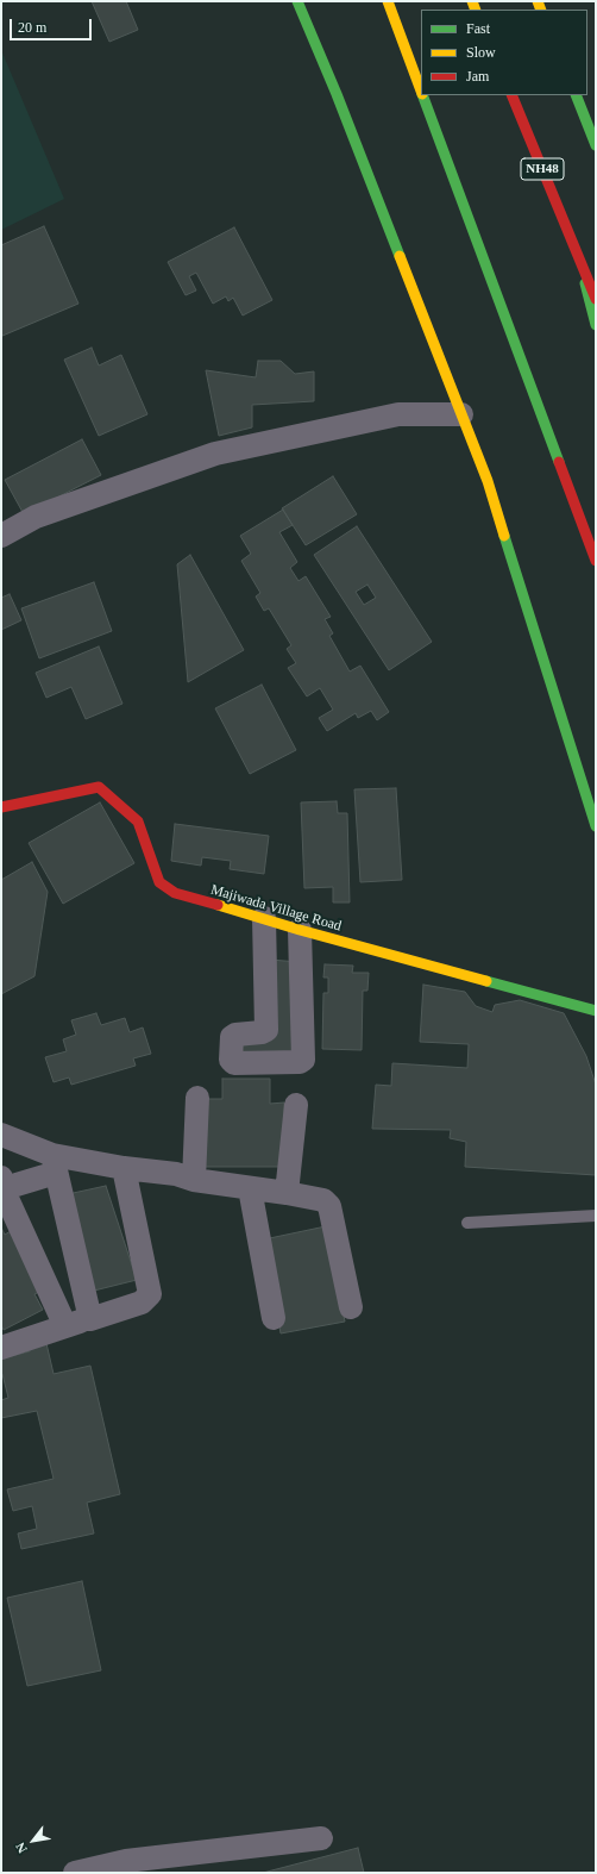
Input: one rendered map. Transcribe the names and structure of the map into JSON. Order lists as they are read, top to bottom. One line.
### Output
{"streets":{"main road":["NH48","Majiwada Village Road"]},"legend":["Fast","Slow","Jam"],"scale_bar":"20 m","north":"bottom left"}
